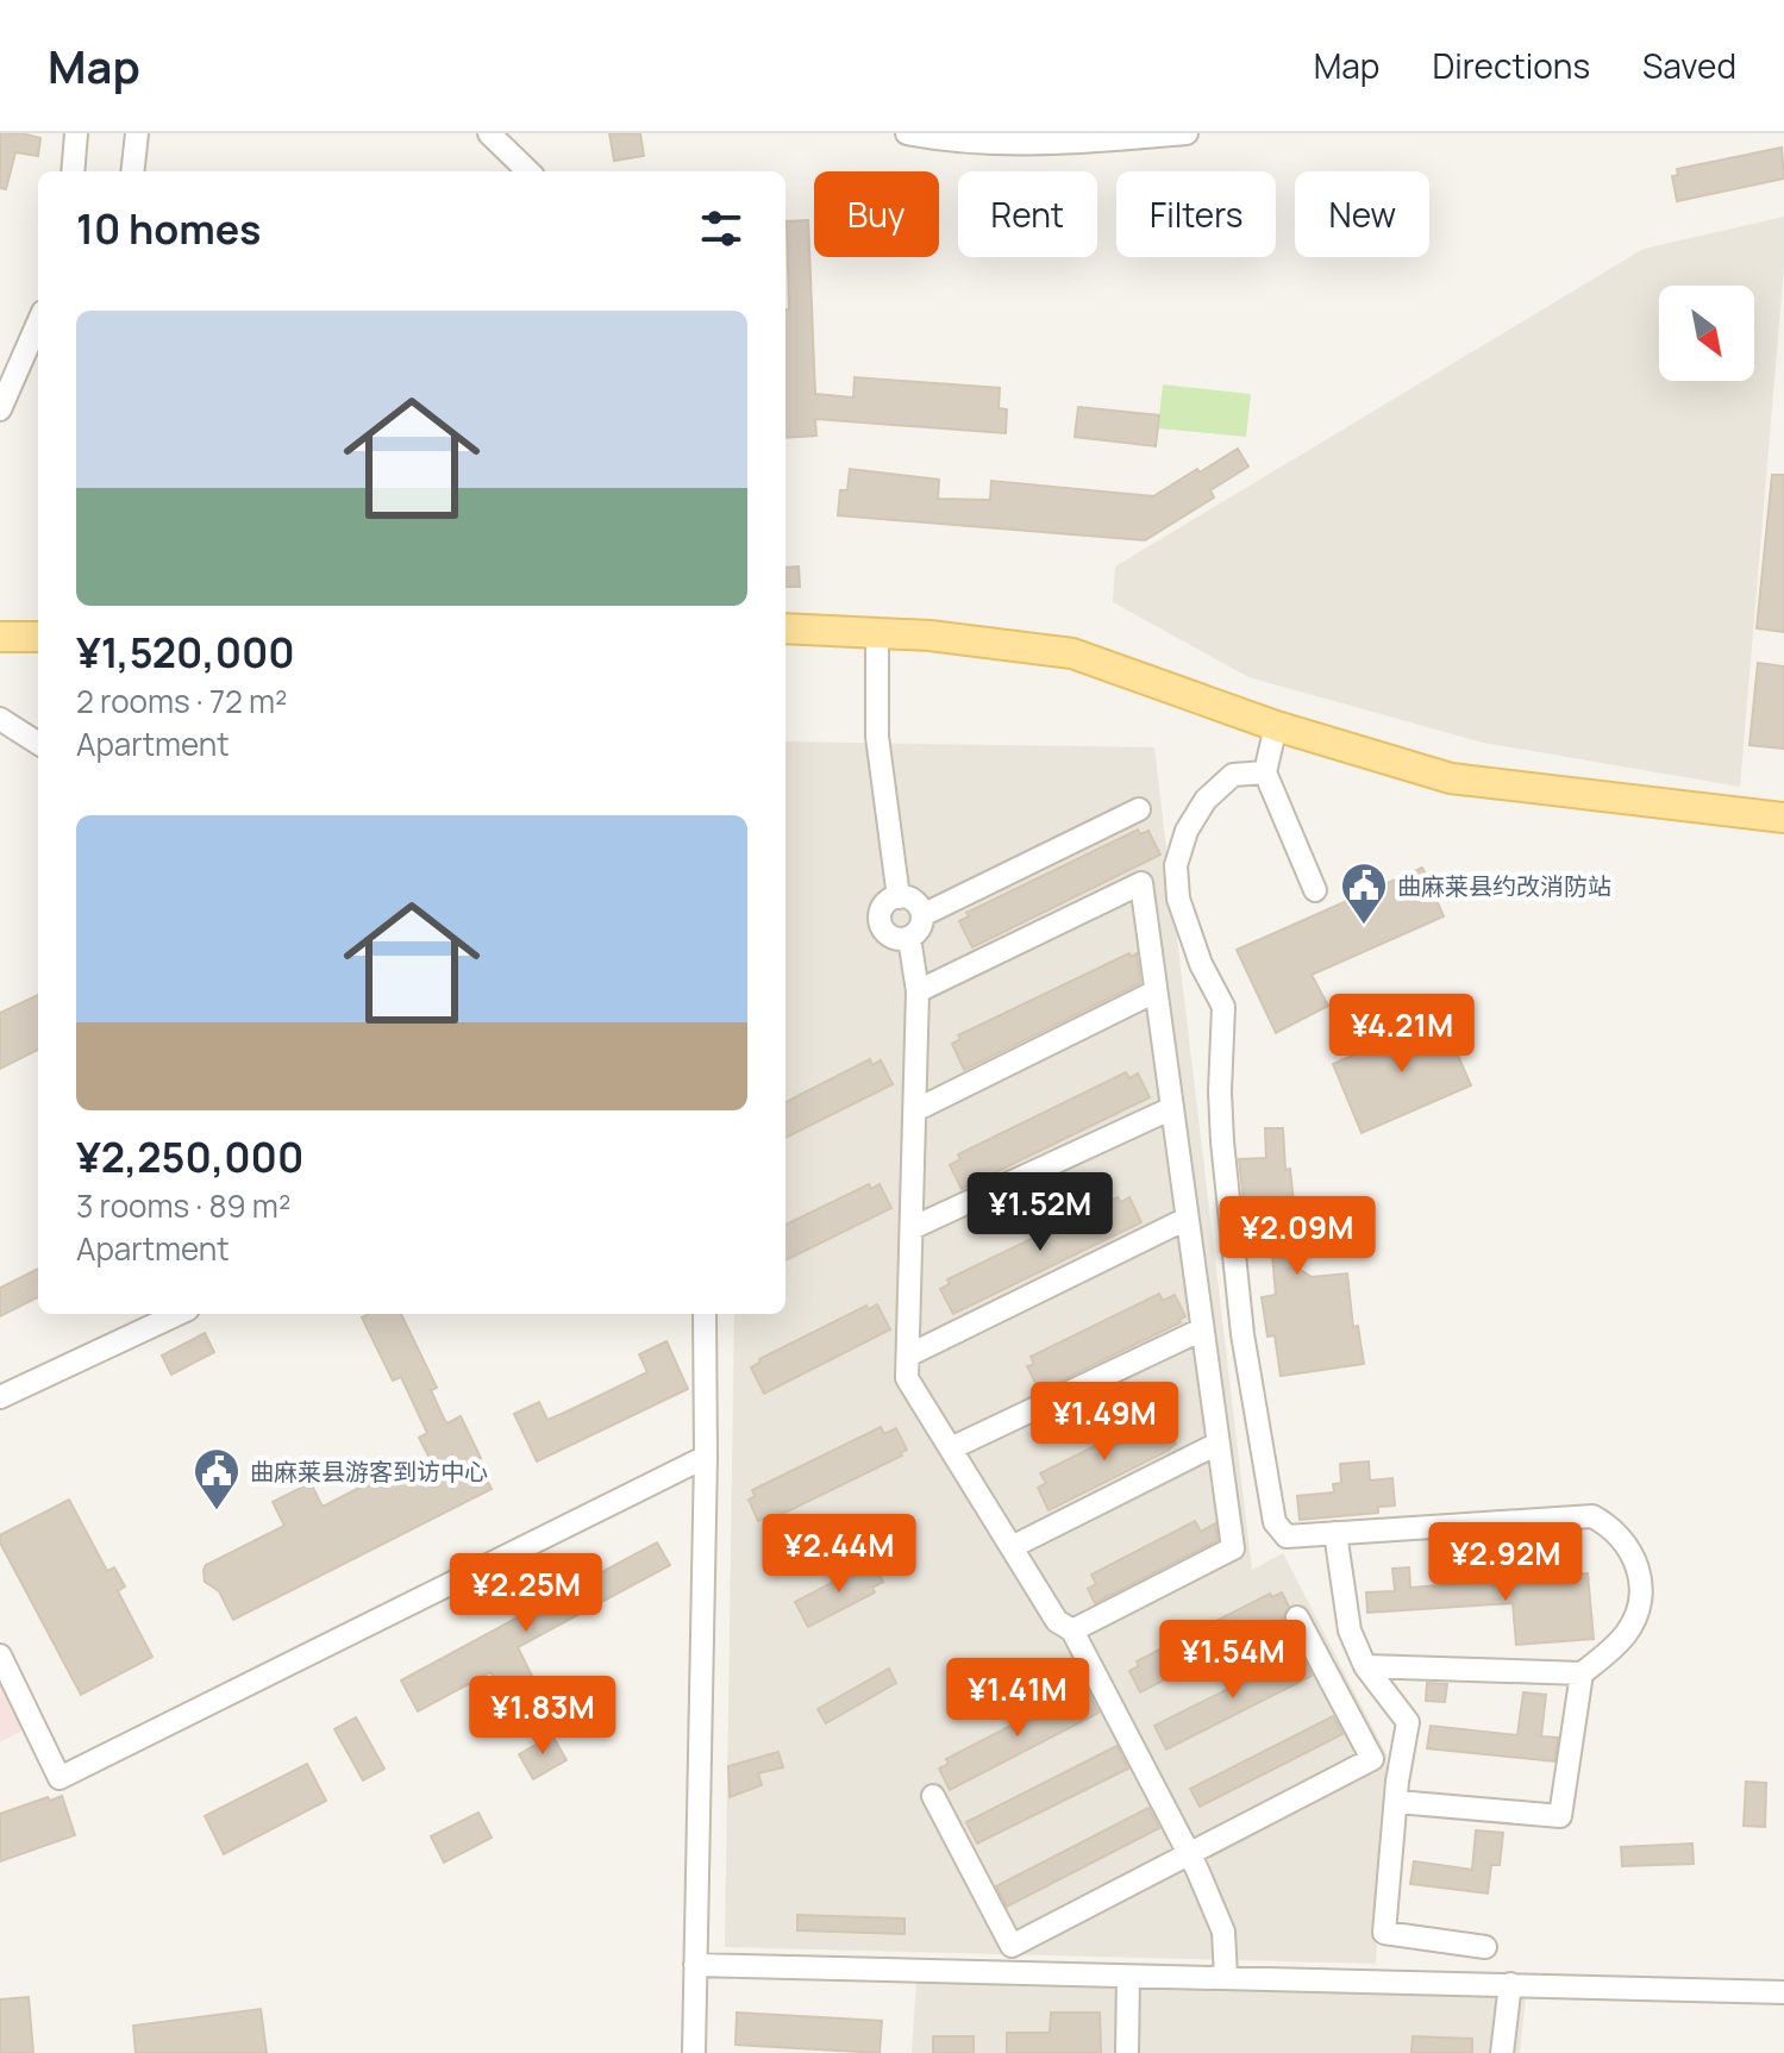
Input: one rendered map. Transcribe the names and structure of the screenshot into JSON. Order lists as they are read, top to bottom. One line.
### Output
{"places":{"public building":["曲麻莱县约改消防站","曲麻莱县游客到访中心"]},"north":"bottom right","page":{"header":"Map","nav":["Map","Directions","Saved"],"chip":["Buy","Rent","Filters","New"],"heading":"10 homes","list":[{"name":"¥1,520,000","note":"2 rooms · 72 m² · Apartment"},{"name":"¥2,250,000","note":"3 rooms · 89 m² · Apartment"}],"price":["¥4.21M","¥1.52M","¥2.09M","¥1.49M","¥2.44M","¥2.92M","¥2.25M","¥1.54M","¥1.41M","¥1.83M"]}}
